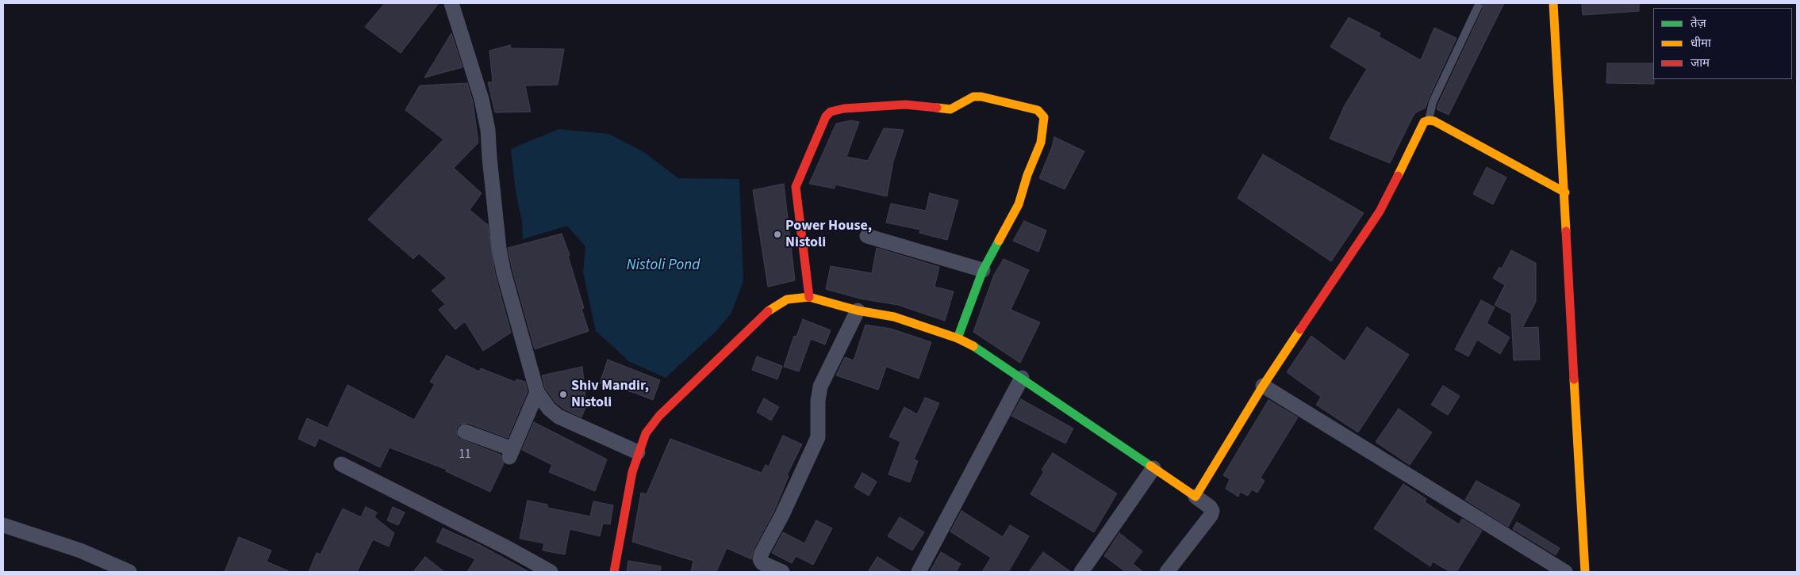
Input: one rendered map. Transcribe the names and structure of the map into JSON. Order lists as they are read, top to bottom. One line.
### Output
{"water":["Nistoli Pond"],"places":["Power House, Nistoli","Shiv Mandir, Nistoli"],"house_numbers":["11"],"legend":["तेज़","धीमा","जाम"]}
